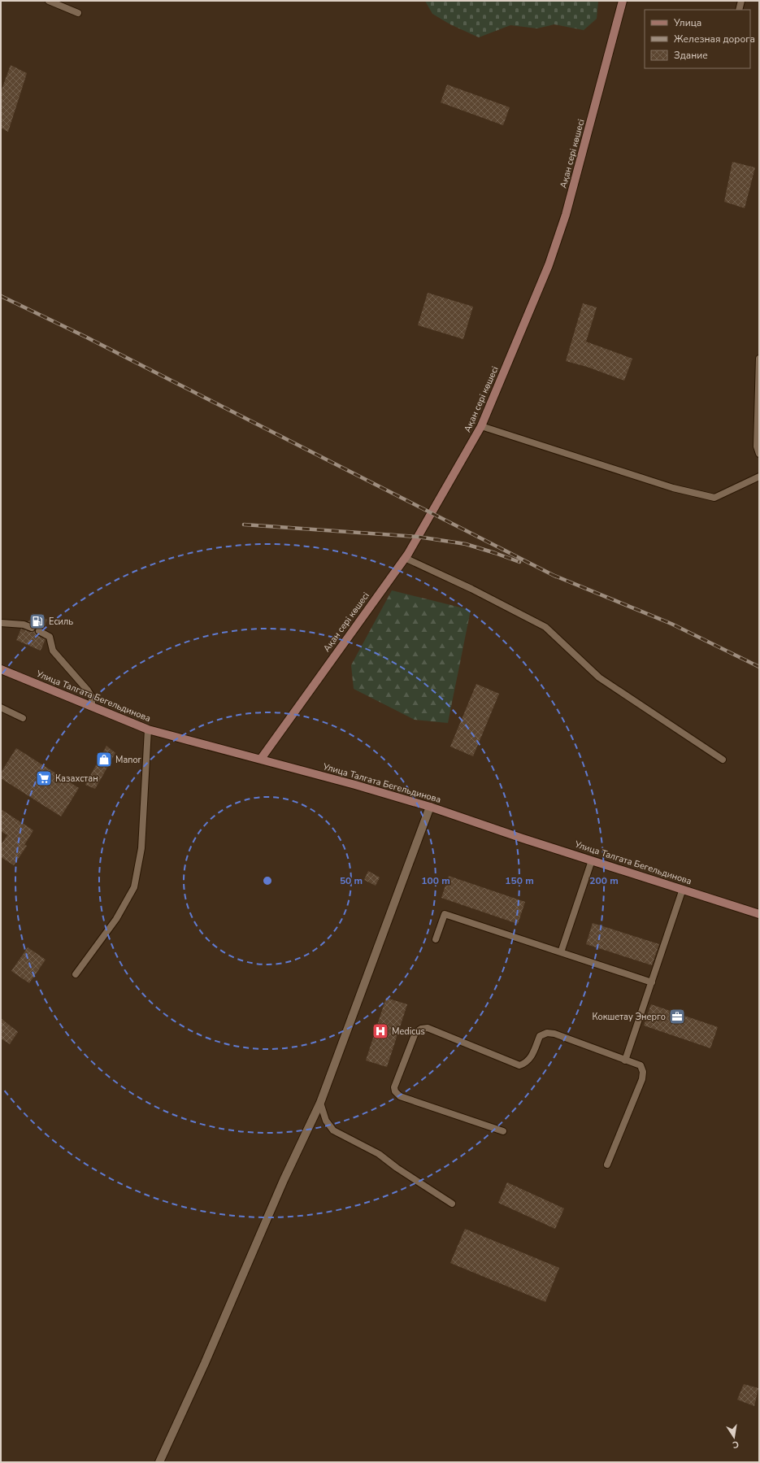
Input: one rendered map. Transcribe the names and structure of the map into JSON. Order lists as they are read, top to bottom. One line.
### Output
{"streets":{"street":["Ақан сері көшесі","Улица Талгата Бегельдинова"]},"crossings":[["Ақан сері көшесі","Улица Талгата Бегельдинова"]],"places":{"fuel station":["Есиль"],"shop":["Manor"],"supermarket":["Казахстан"],"office":["Кокшетау Энерго"],"hospital":["Medicus"]},"legend":["Улица","Железная дорога","Здание"],"north":"bottom","rings":["50 m","100 m","150 m","200 m"]}
